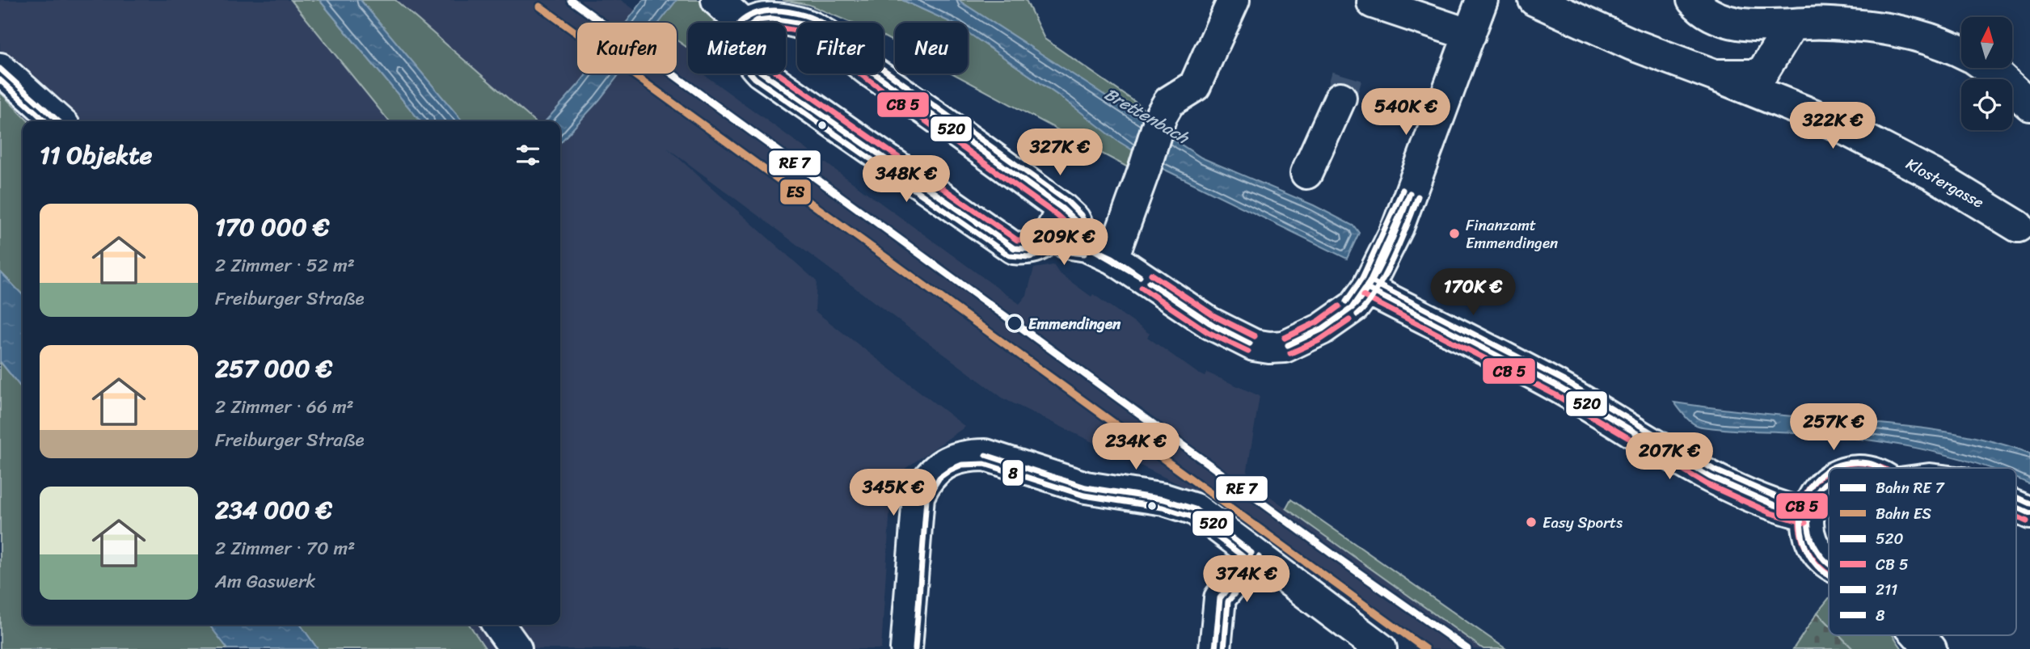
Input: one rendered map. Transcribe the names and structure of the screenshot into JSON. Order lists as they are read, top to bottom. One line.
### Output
{"streets":{"street":["Klostergasse"]},"water":["Brettenbach"],"places":["Finanzamt Emmendingen","Emmendingen","Easy Sports"],"lines":["rail line ES","transit line 211","transit line 520","transit line 8"],"legend":["Bahn RE 7","Bahn ES","520","CB 5","211","8"],"north":"top","page":{"chip":["Kaufen","Mieten","Filter","Neu"],"price":["540K €","322K €","327K €","348K €","209K €","170K €","257K €","234K €","207K €","345K €","374K €"],"heading":"11 Objekte","list":[{"name":"170 000 €","note":"2 Zimmer · 52 m² · Freiburger Straße"},{"name":"257 000 €","note":"2 Zimmer · 66 m² · Freiburger Straße"},{"name":"234 000 €","note":"2 Zimmer · 70 m² · Am Gaswerk"}]}}
